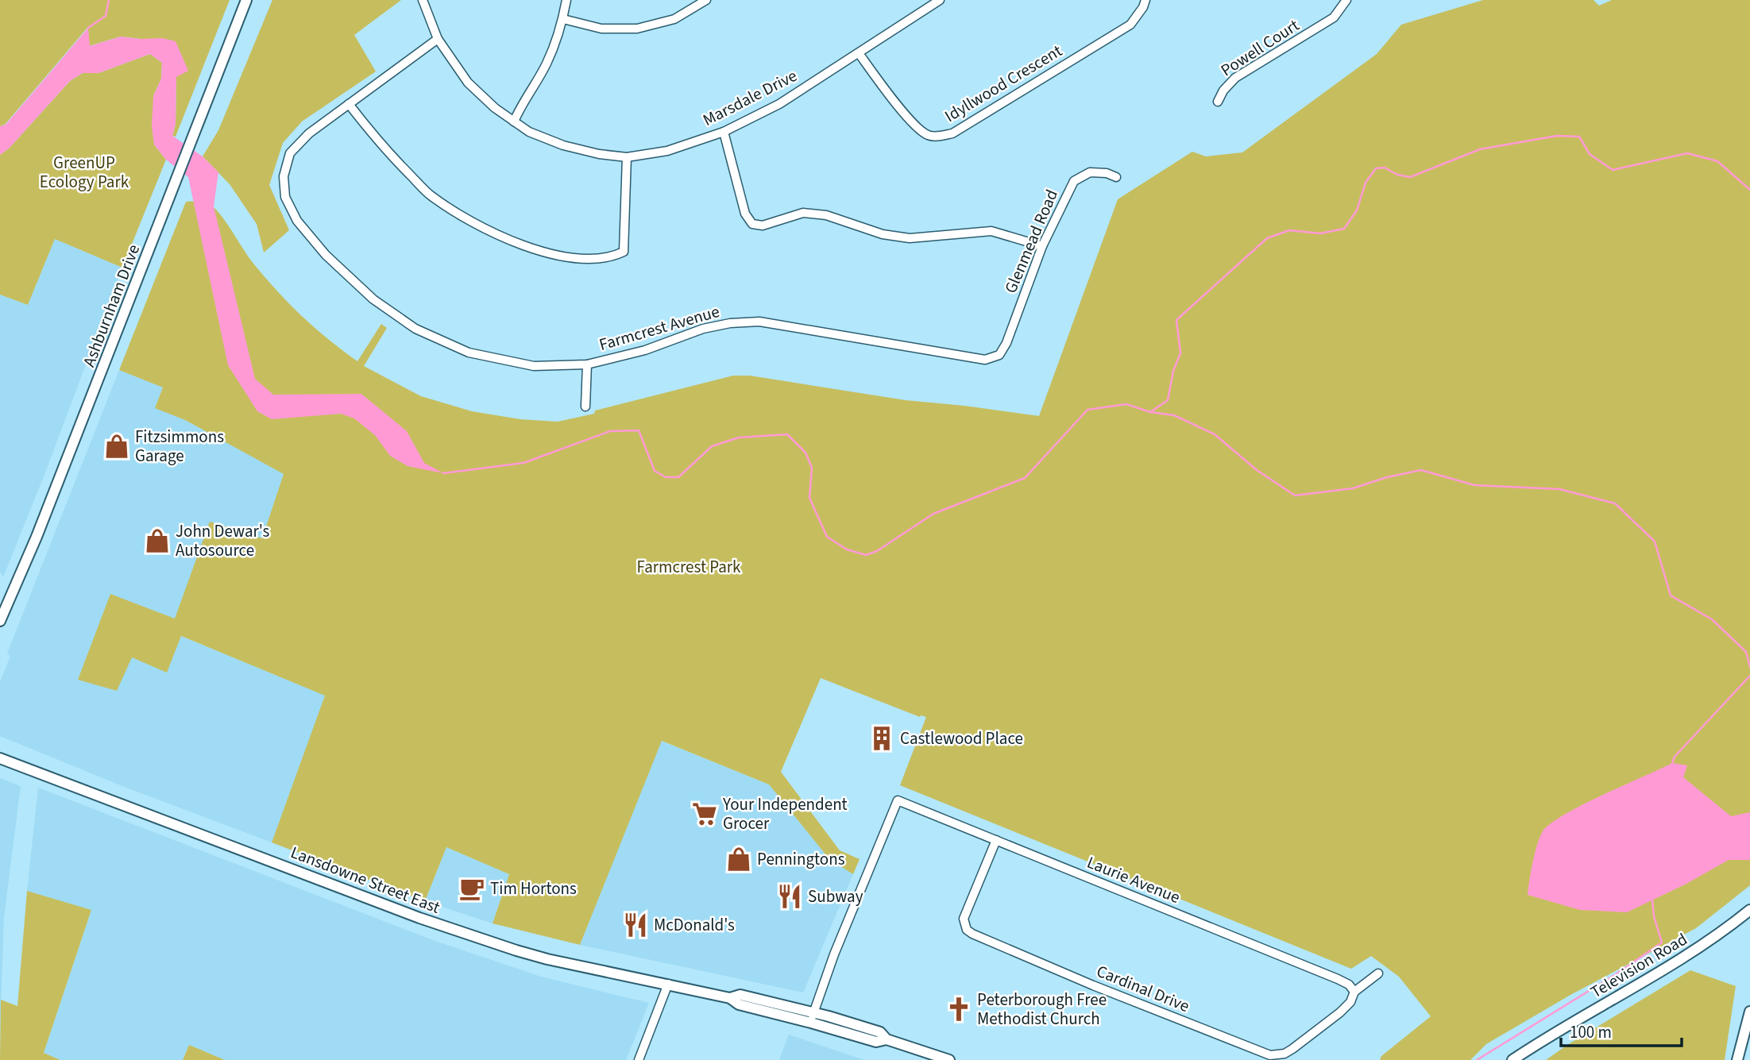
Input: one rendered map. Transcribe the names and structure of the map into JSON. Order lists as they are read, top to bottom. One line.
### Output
{"streets":{"main road":["Ashburnham Drive","Lansdowne Street East","Television Road"],"street":["Powell Court","Idyllwood Crescent","Marsdale Drive","Glenmead Road","Farmcrest Avenue","Laurie Avenue","Cardinal Drive"]},"crossings":[["Idyllwood Crescent","Marsdale Drive"],["Marsdale Drive","Farmcrest Avenue"],["Glenmead Road","Farmcrest Avenue"],["Lansdowne Street East","Laurie Avenue"],["Laurie Avenue","Cardinal Drive"]],"parks":["GreenUP Ecology Park","Farmcrest Park"],"places":{"shop":["Fitzsimmons Garage","John Dewar's Autosource","Penningtons"],"building":["Castlewood Place"],"supermarket":["Your Independent Grocer"],"cafe":["Tim Hortons"],"restaurant":["Subway","McDonald's"],"church":["Peterborough Free Methodist Church"]},"scale_bar":"100 m"}
